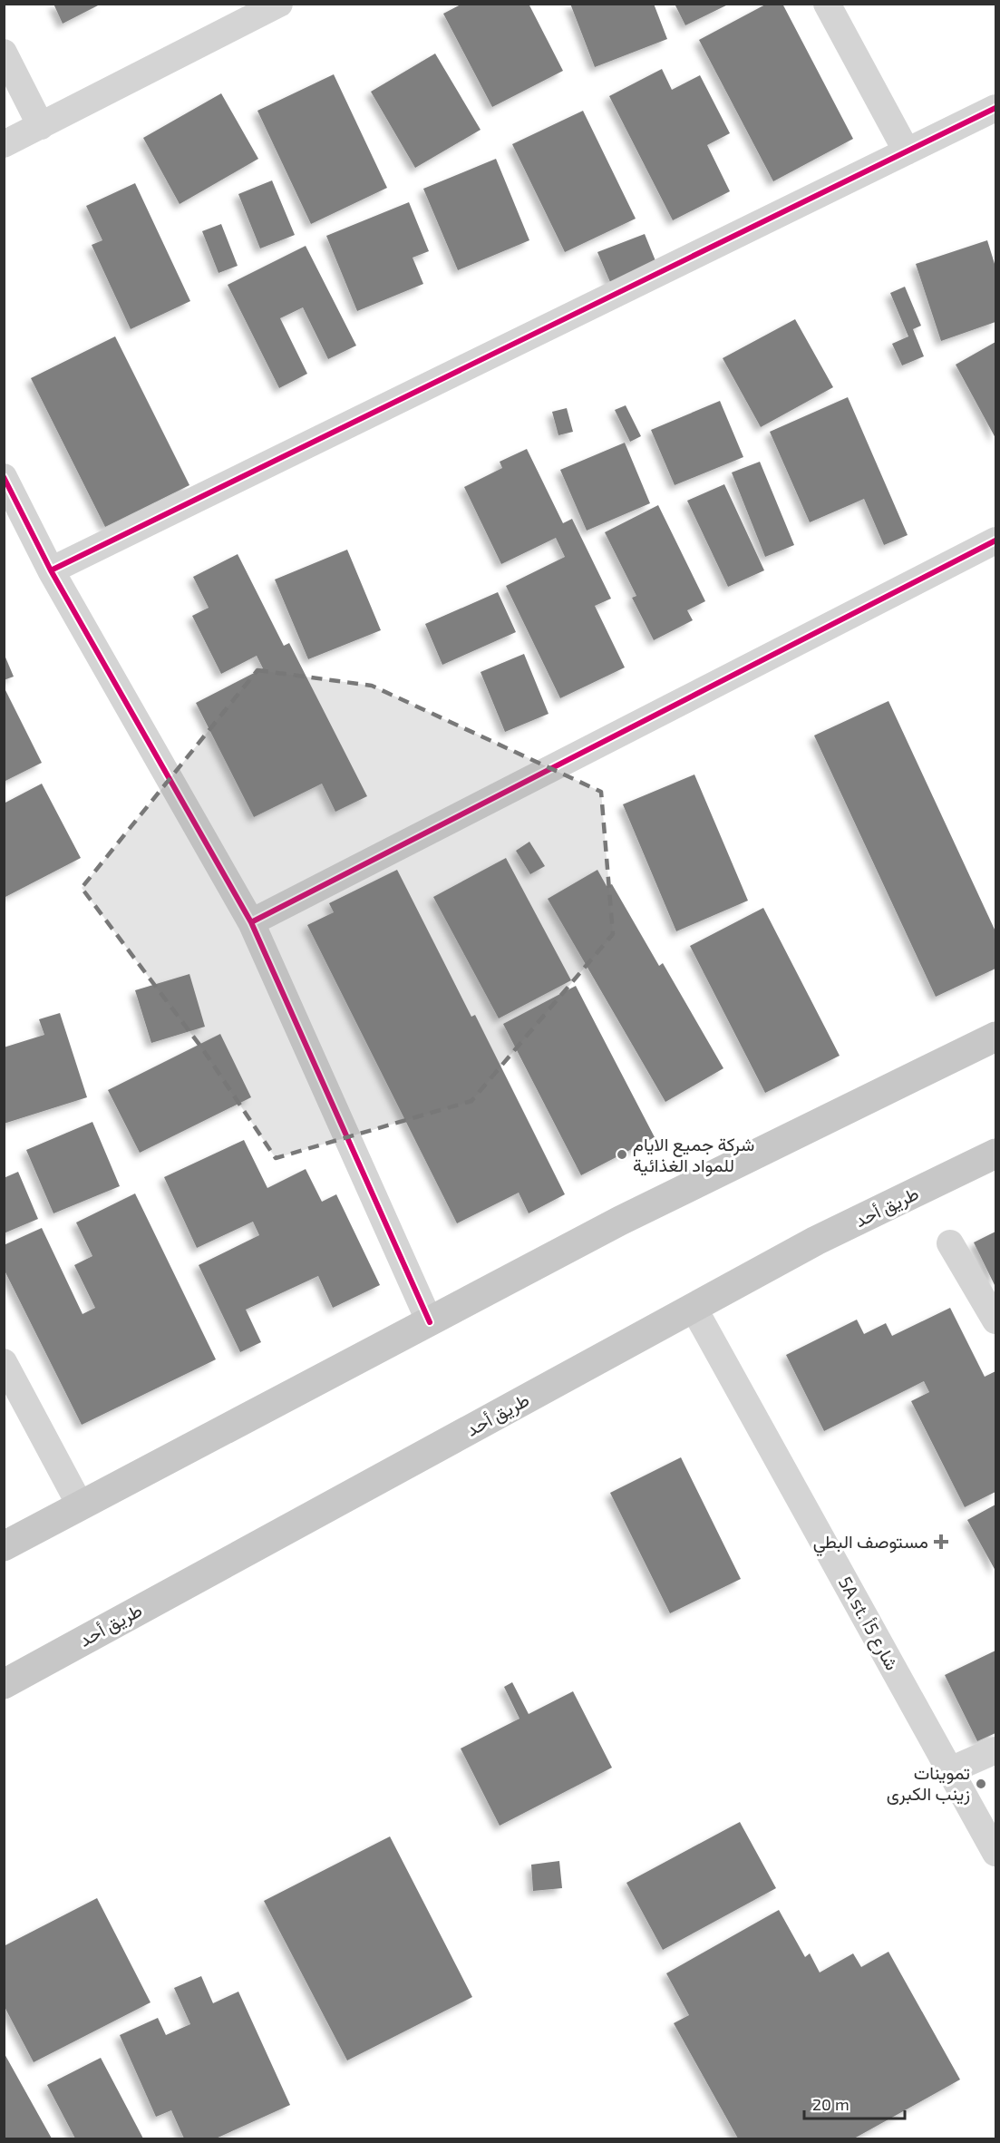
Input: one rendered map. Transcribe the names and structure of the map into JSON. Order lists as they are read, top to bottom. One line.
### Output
{"streets":{"main road":["طريق أحد"],"street":["5A st. شارع 5أ"]},"crossings":[["طريق أحد","5A st. شارع 5أ"]],"places":{"other":["شركة جميع الايام للمواد الغذائية","تموينات زينب الكبرى"],"health":["مستوصف البطي"]},"scale_bar":"20 m"}
